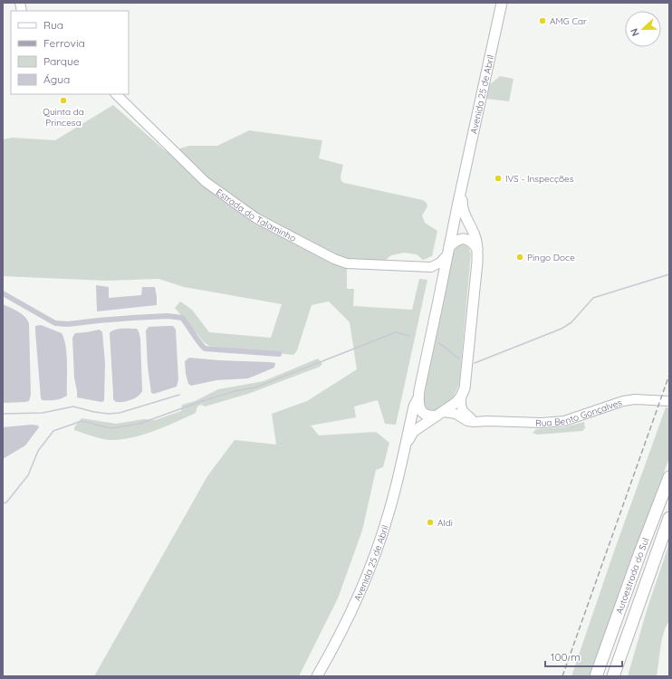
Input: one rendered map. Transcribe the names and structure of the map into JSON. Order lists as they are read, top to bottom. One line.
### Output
{"streets":{"highway":["Autoestrada do Sul"],"main road":["Avenida 25 de Abril","Estrada do Talaminho","Rua Bento Gonçalves"]},"places":["AMG Car","Quinta da Princesa","IVS - Inspecções","Pingo Doce","Aldi"],"legend":["Rua","Ferrovia","Parque","Água"],"scale_bar":"100 m","north":"left"}
